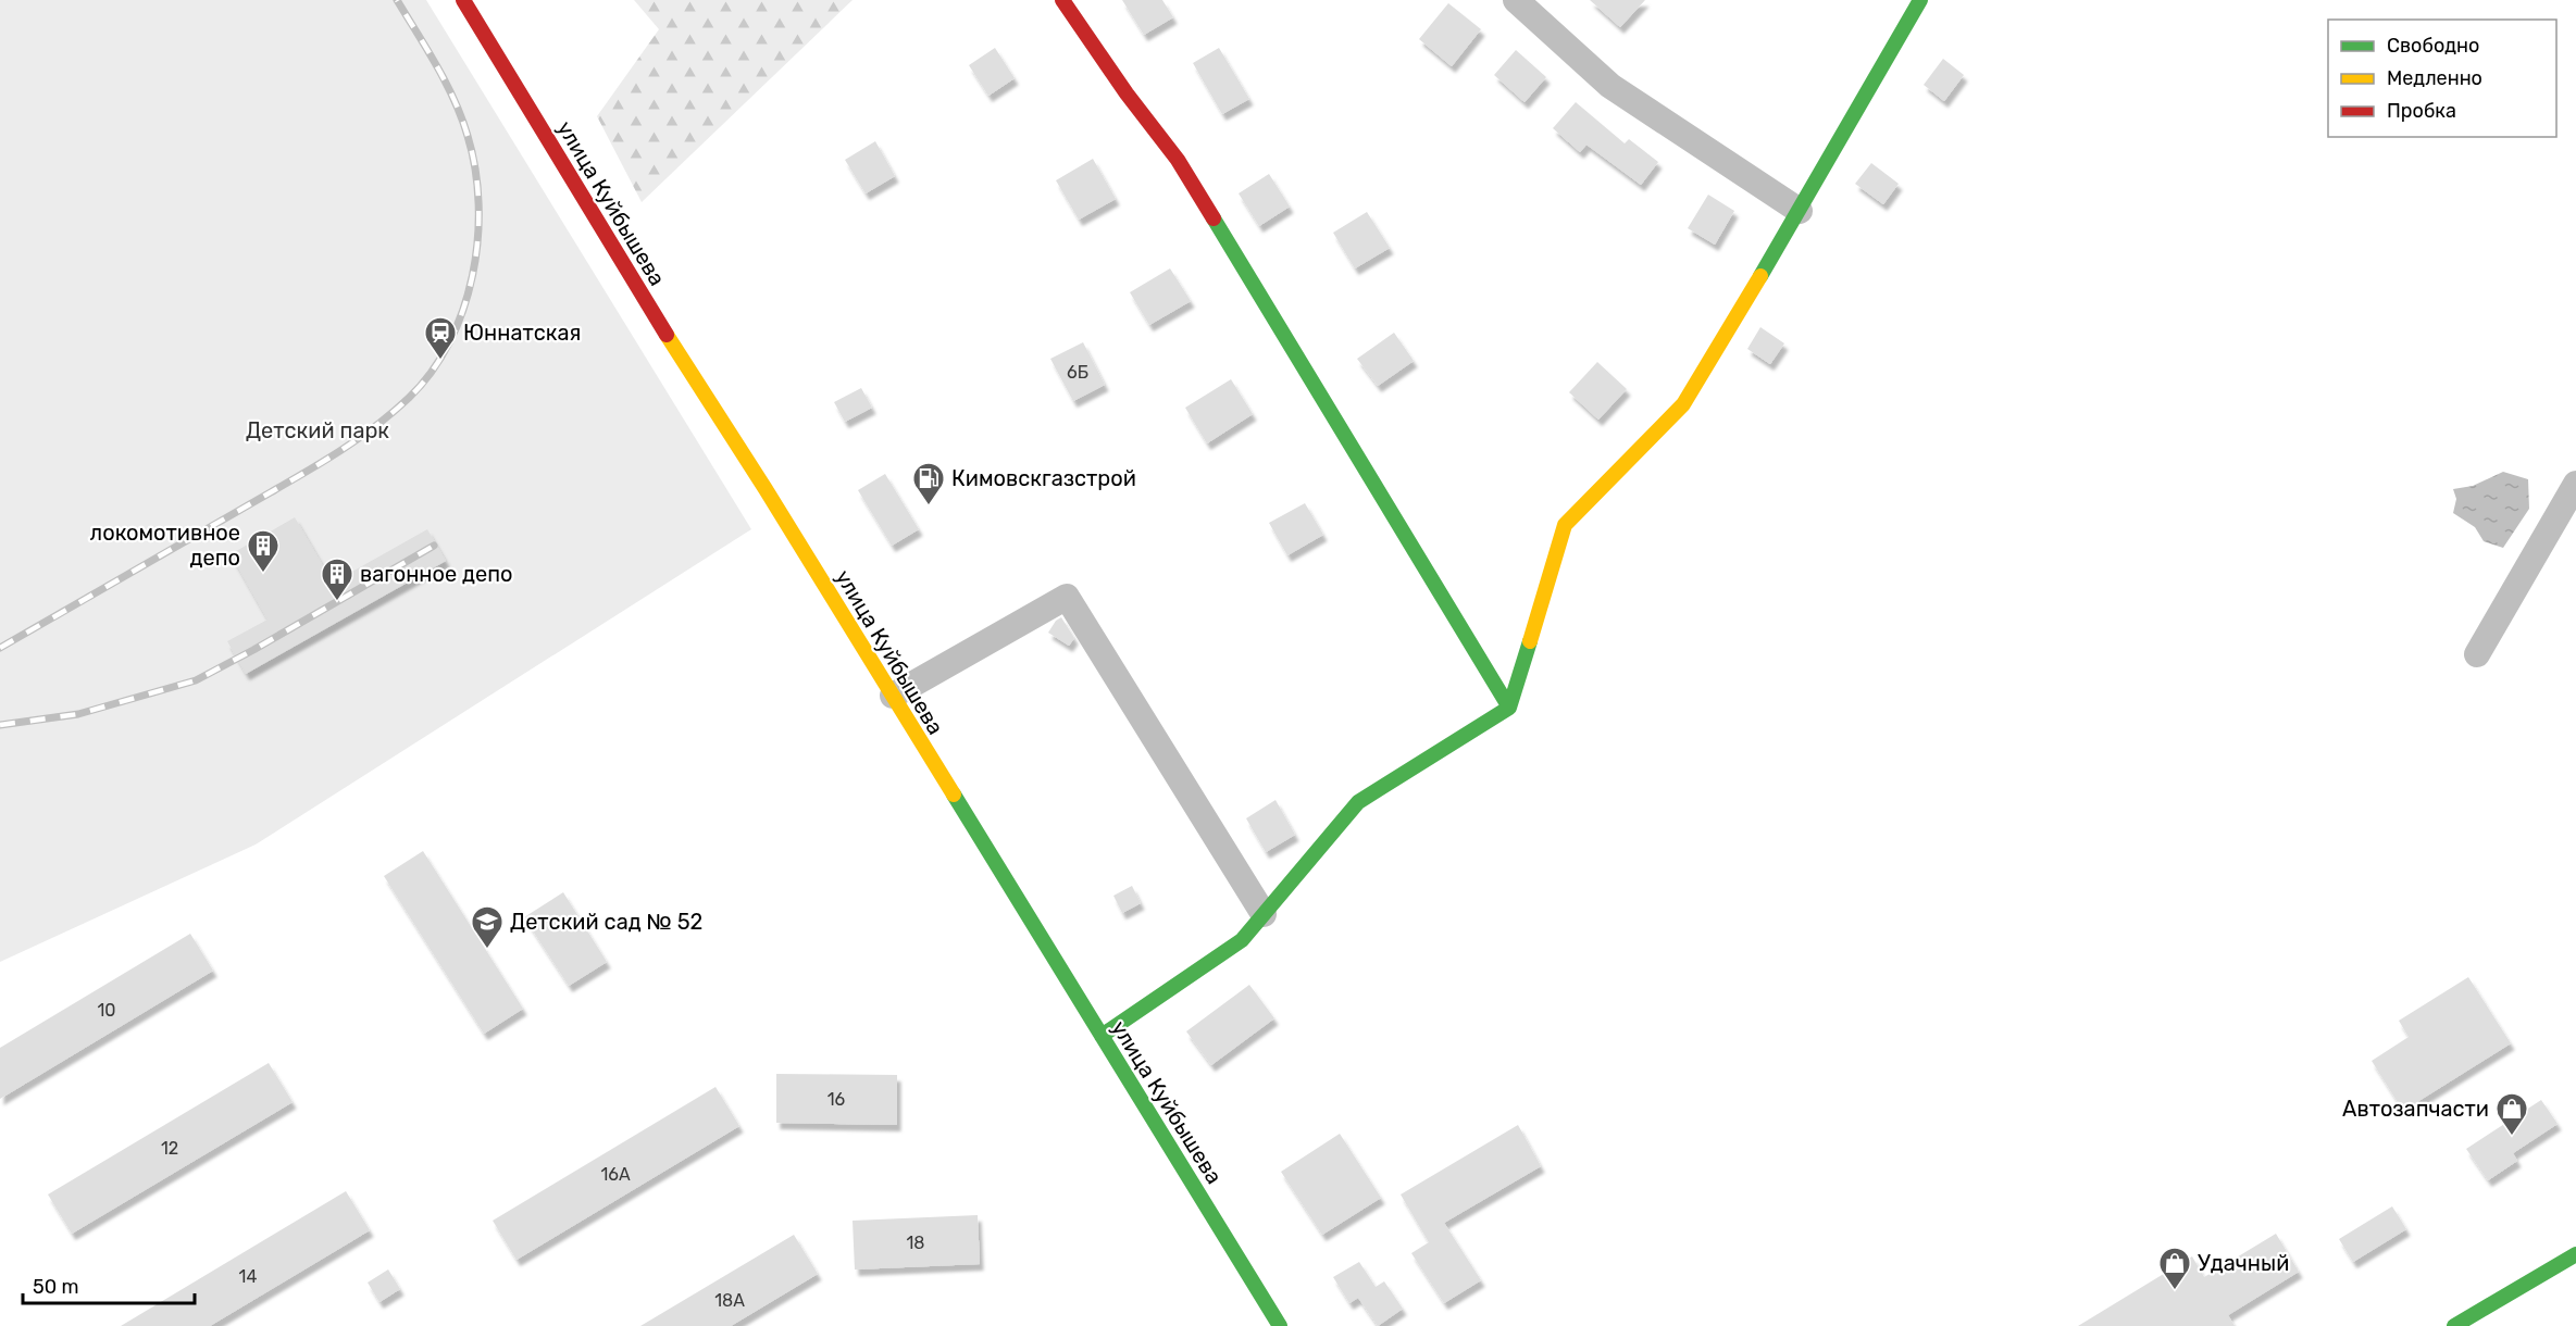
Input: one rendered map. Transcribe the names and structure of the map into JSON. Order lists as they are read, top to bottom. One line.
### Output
{"streets":{"street":["улица Куйбышева"]},"parks":["Детский парк"],"places":{"station":["Юннатская"],"fuel station":["Кимовскгазстрой"],"building":["локомотивное депо","вагонное депо"],"school or university":["Детский сад № 52"],"shop":["Автозапчасти","Удачный"]},"house_numbers":["6Б","10","16","12","16А","18","14","18А"],"legend":["Свободно","Медленно","Пробка"],"scale_bar":"50 m"}
